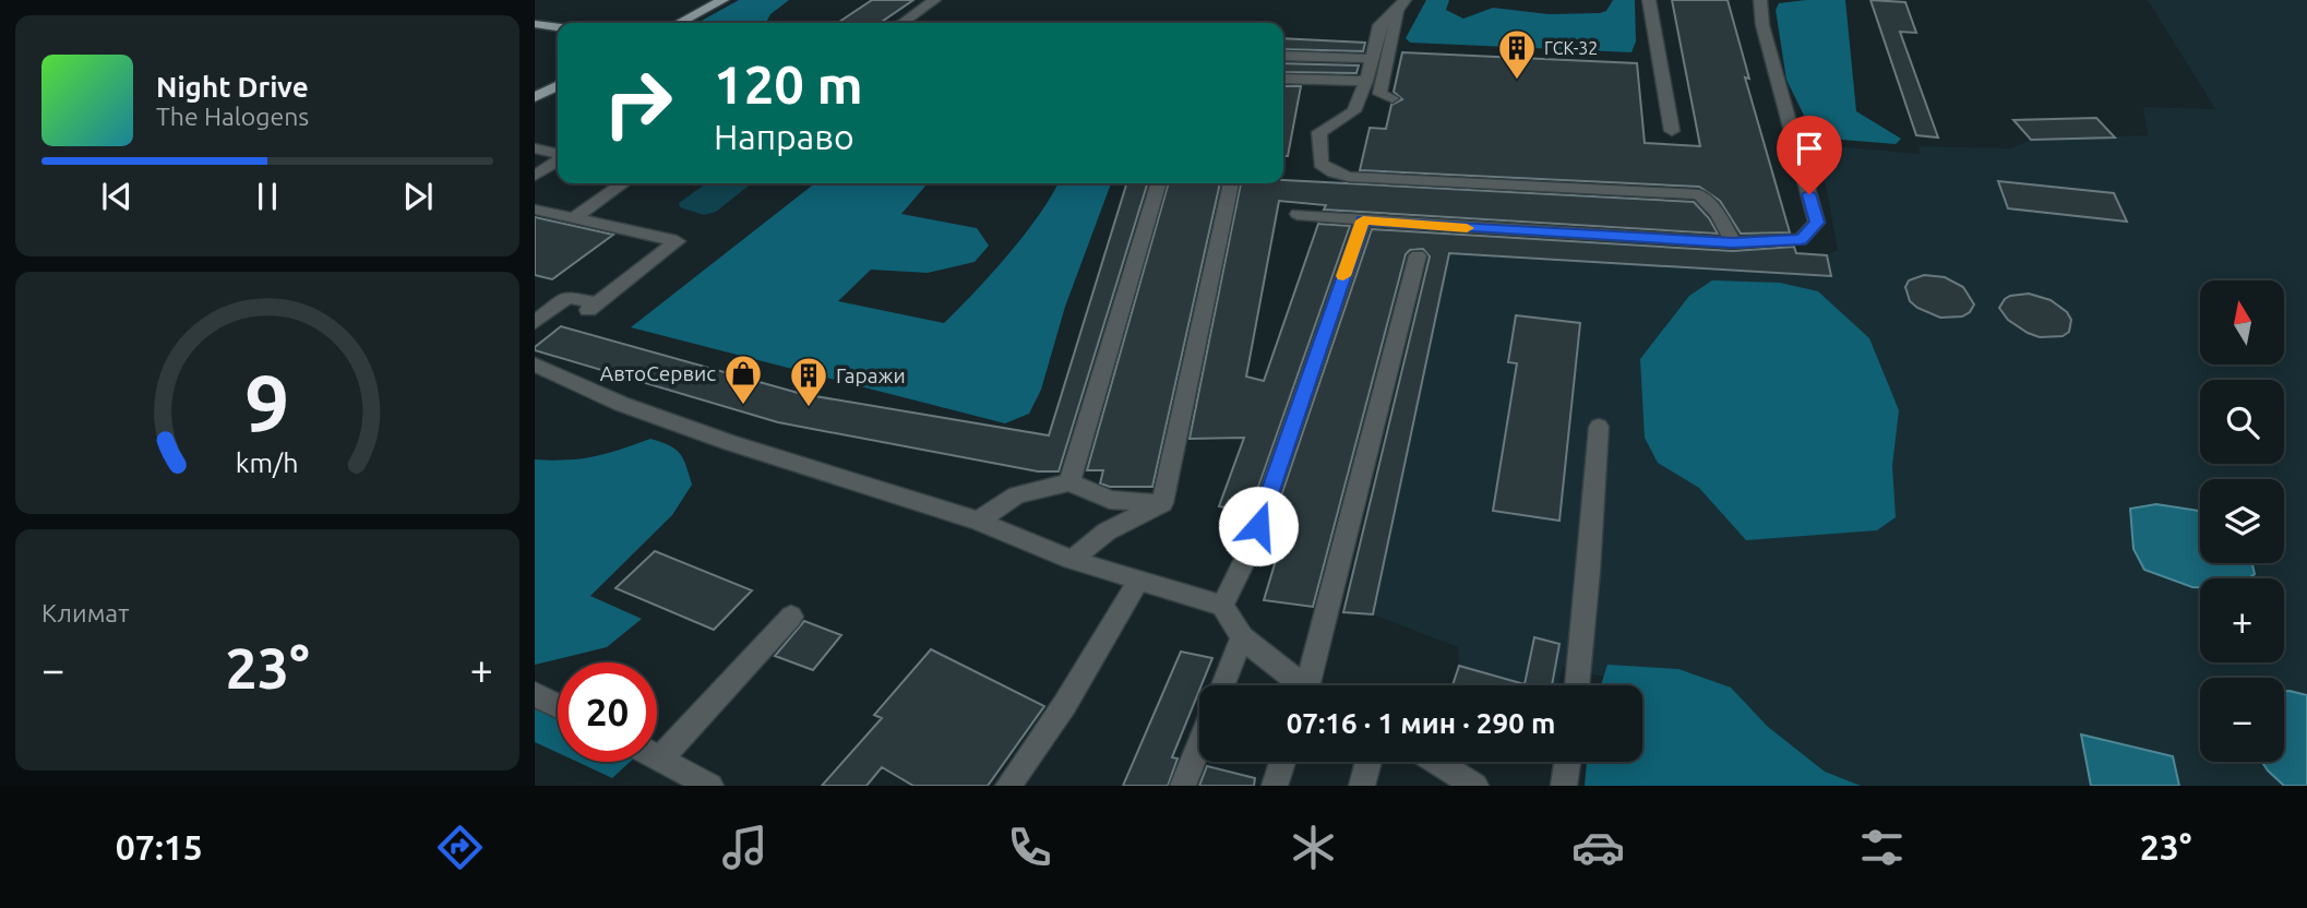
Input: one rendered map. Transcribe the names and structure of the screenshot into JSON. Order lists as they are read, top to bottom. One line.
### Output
{"places":{"building":["ГСК-32","Гаражи"],"shop":["АвтоСервис"]},"north":"top","page":{"turn":["120 m","Направо"],"song":["Night Drive","The Halogens"],"map_buttons":["+","−"],"tile":"Климат","heat":["−","23°","+"],"limit":"20","trip":"07:16 · 1 мин · 290 m","tabs":["07:15","23°"],"gauge":["9","km/h"]}}
